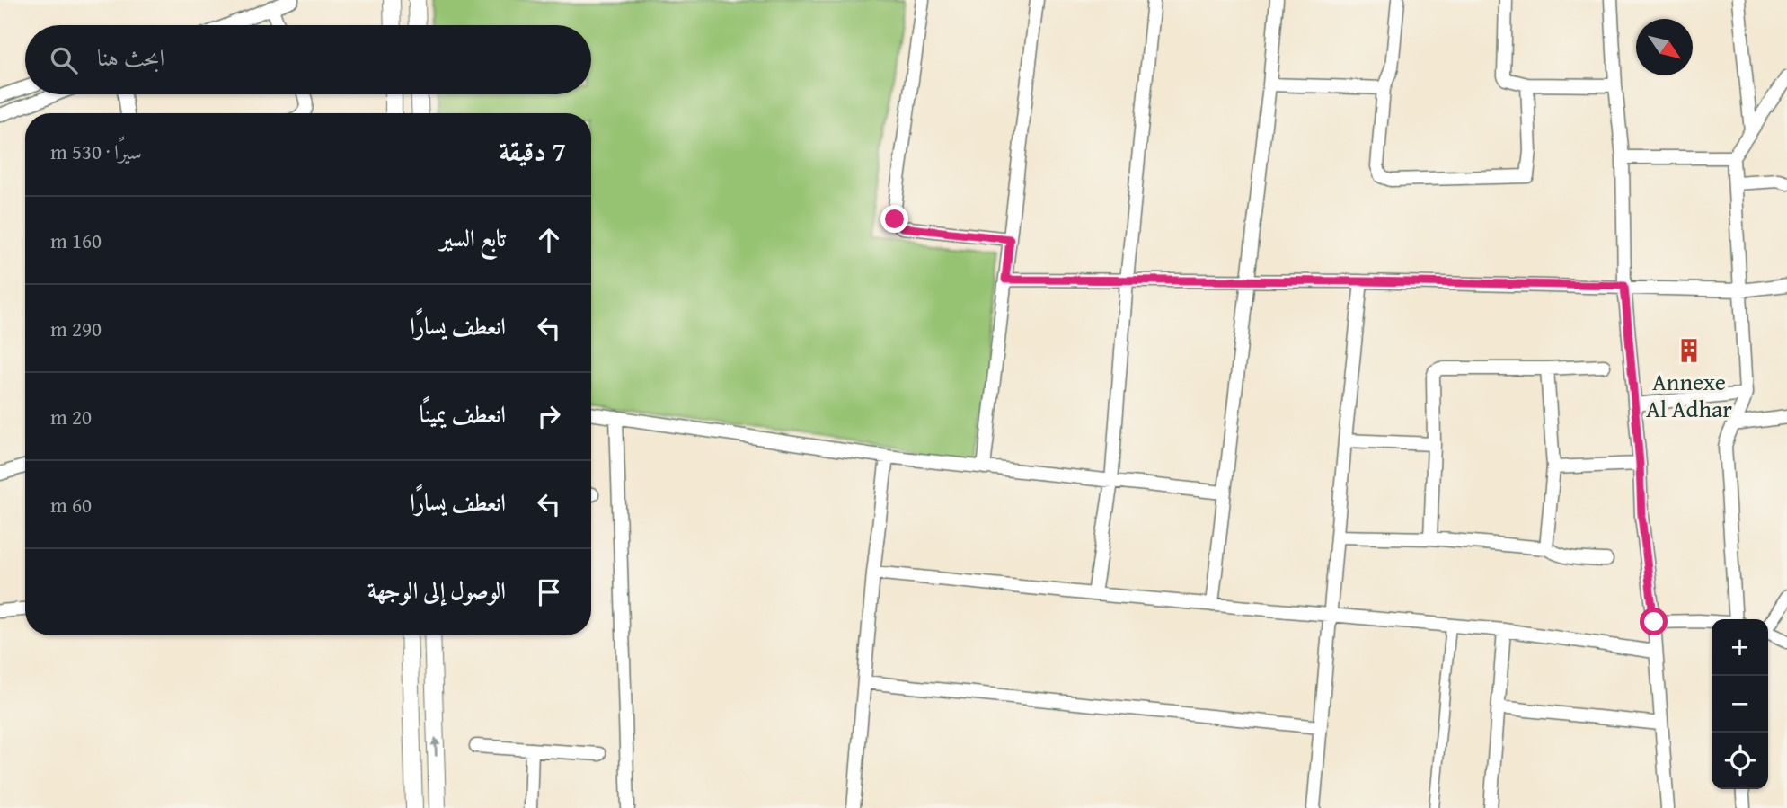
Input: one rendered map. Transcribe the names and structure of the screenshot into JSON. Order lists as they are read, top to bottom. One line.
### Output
{"places":{"building":["Annexe Al Adhar"]},"north":"bottom right","page":{"search":"ابحث هنا","heading":["7 دقيقة","سيرًا · 530 m"],"list":[["تابع السير","160 m"],["انعطف يسارًا","290 m"],["انعطف يمينًا","20 m"],["انعطف يسارًا","60 m"],"الوصول إلى الوجهة"],"map_buttons":["+","−"]}}
